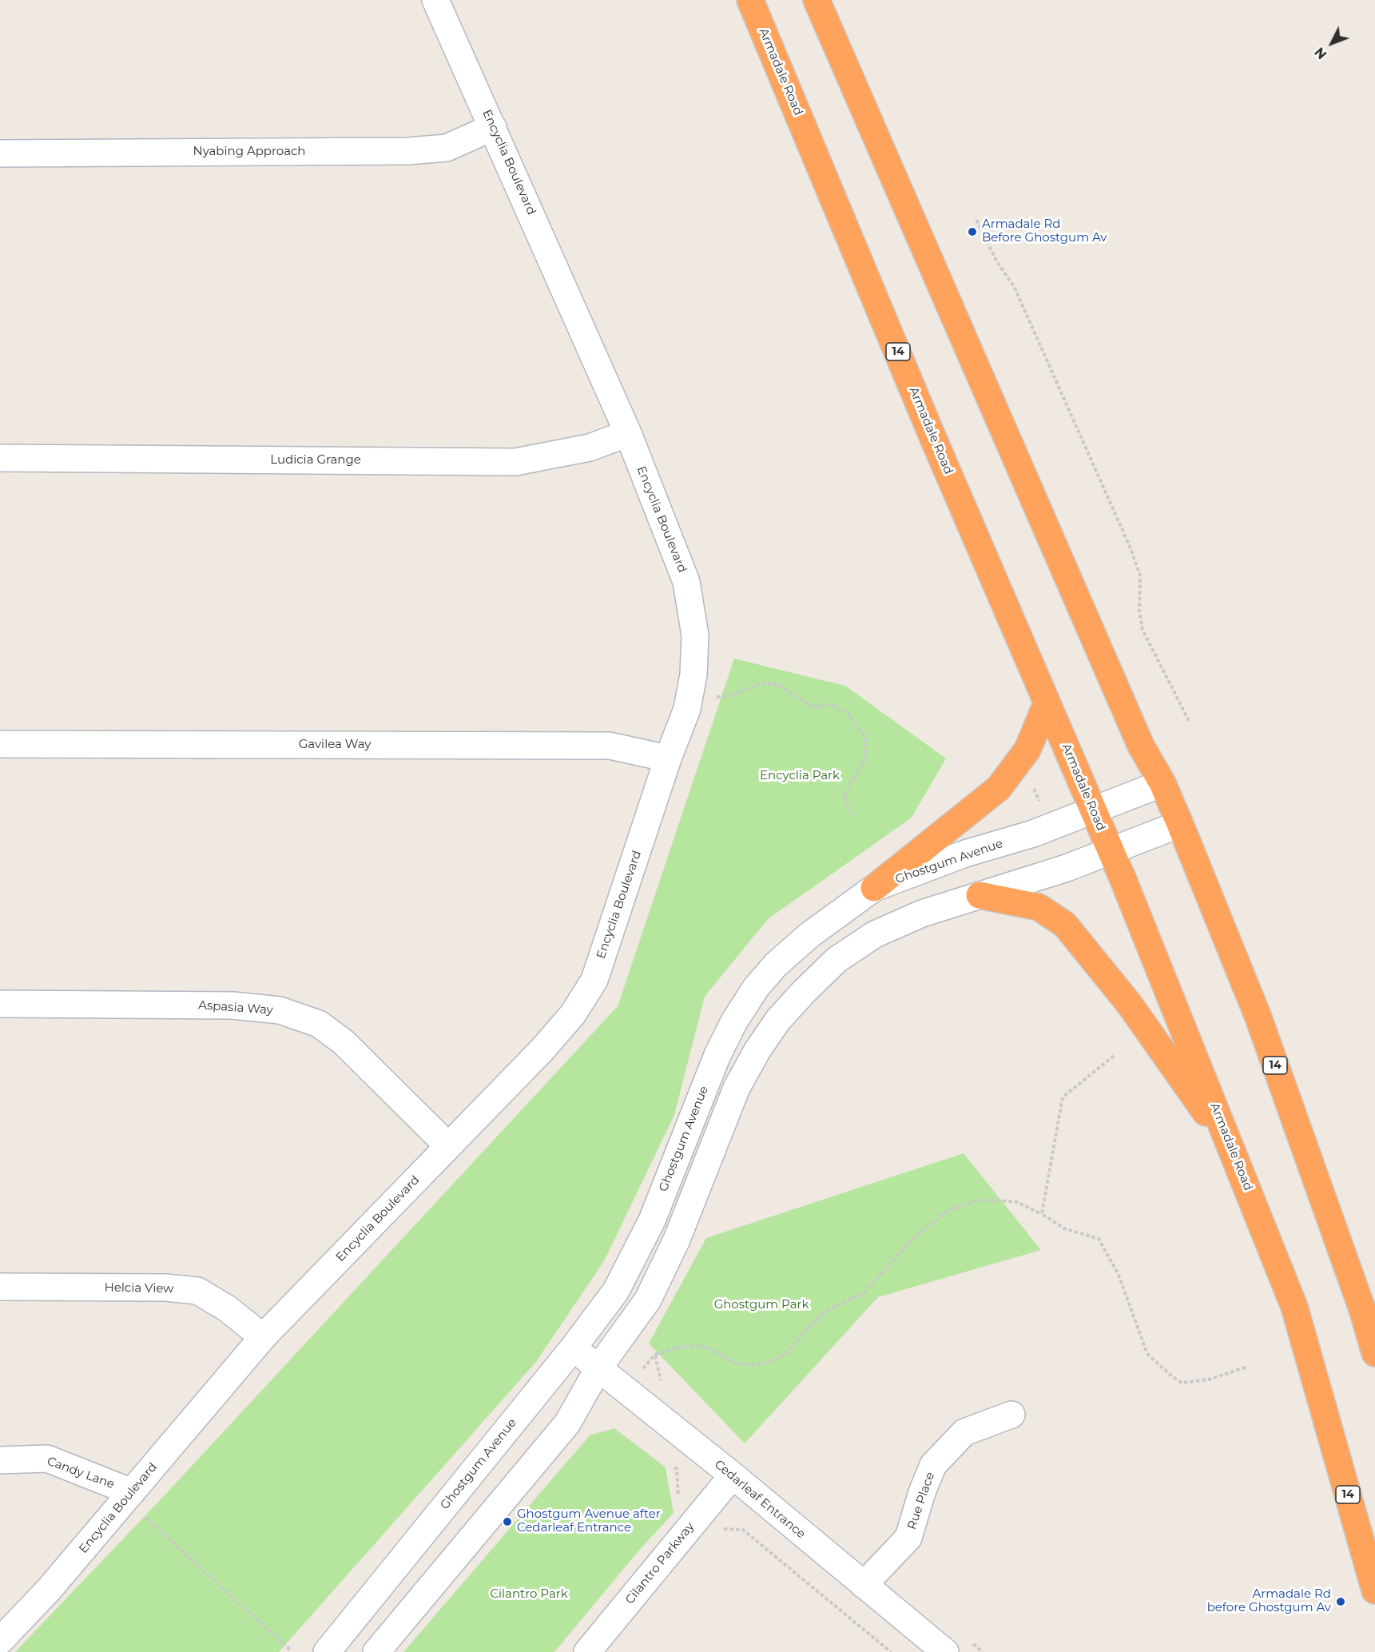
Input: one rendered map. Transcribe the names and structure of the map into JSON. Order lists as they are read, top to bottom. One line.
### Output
{"streets":{"highway":["Armadale Road","14"],"street":["Nyabing Approach","Encyclia Boulevard","Ludicia Grange","Gavilea Way","Ghostgum Avenue","Aspasia Way","Helcia View","Candy Lane","Cedarleaf Entrance","Rue Place","Cilantro Parkway"]},"crossings":[["Armadale Road","Ghostgum Avenue"],["Nyabing Approach","Encyclia Boulevard"],["Encyclia Boulevard","Ludicia Grange"],["Encyclia Boulevard","Gavilea Way"],["Encyclia Boulevard","Aspasia Way"],["Encyclia Boulevard","Helcia View"],["Encyclia Boulevard","Candy Lane"],["14","Ghostgum Avenue"],["Ghostgum Avenue","Cedarleaf Entrance"],["Cedarleaf Entrance","Rue Place"],["Cedarleaf Entrance","Cilantro Parkway"]],"parks":["Encyclia Park","Ghostgum Park","Cilantro Park"],"places":["Armadale Rd Before Ghostgum Av","Ghostgum Avenue after Cedarleaf Entrance","Armadale Rd before Ghostgum Av"],"north":"bottom left"}
